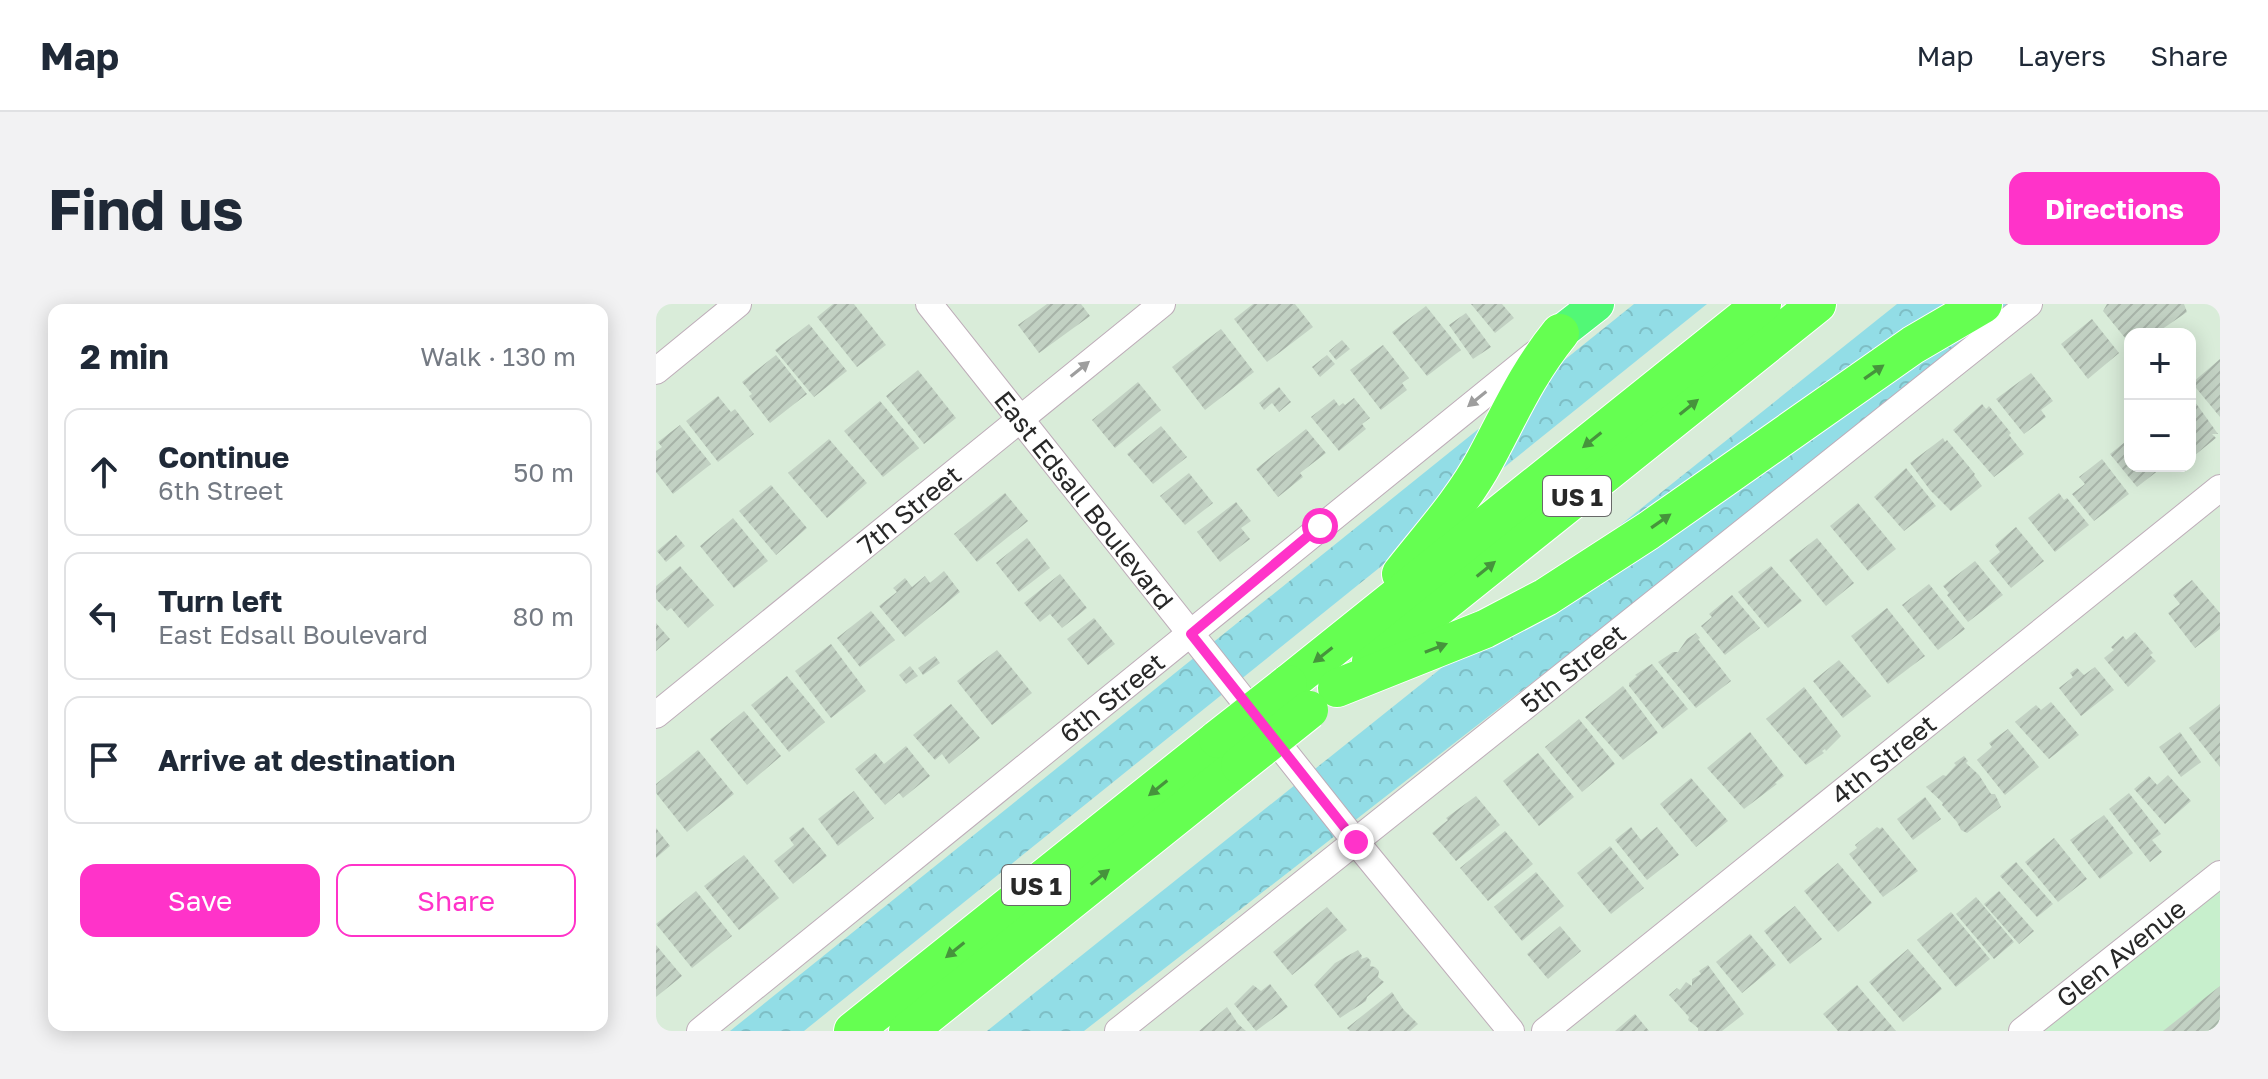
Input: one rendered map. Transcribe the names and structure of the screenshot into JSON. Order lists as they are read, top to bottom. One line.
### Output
{"streets":{"highway":["US 1"],"main road":["6th Street"],"street":["East Edsall Boulevard","7th Street","5th Street","4th Street","Glen Avenue"]},"crossings":[["East Edsall Boulevard","7th Street"],["East Edsall Boulevard","5th Street"],["East Edsall Boulevard","6th Street"]],"one_way":["6th Street"],"page":{"header":"Map","nav":["Map","Layers","Share"],"buttons":["Directions",["Save","Share"]],"title":"Find us","heading":["2 min","Walk · 130 m"],"map_buttons":["+","−"],"list":[["Continue","6th Street","50 m"],["Turn left","East Edsall Boulevard","80 m"],"Arrive at destination"]}}
